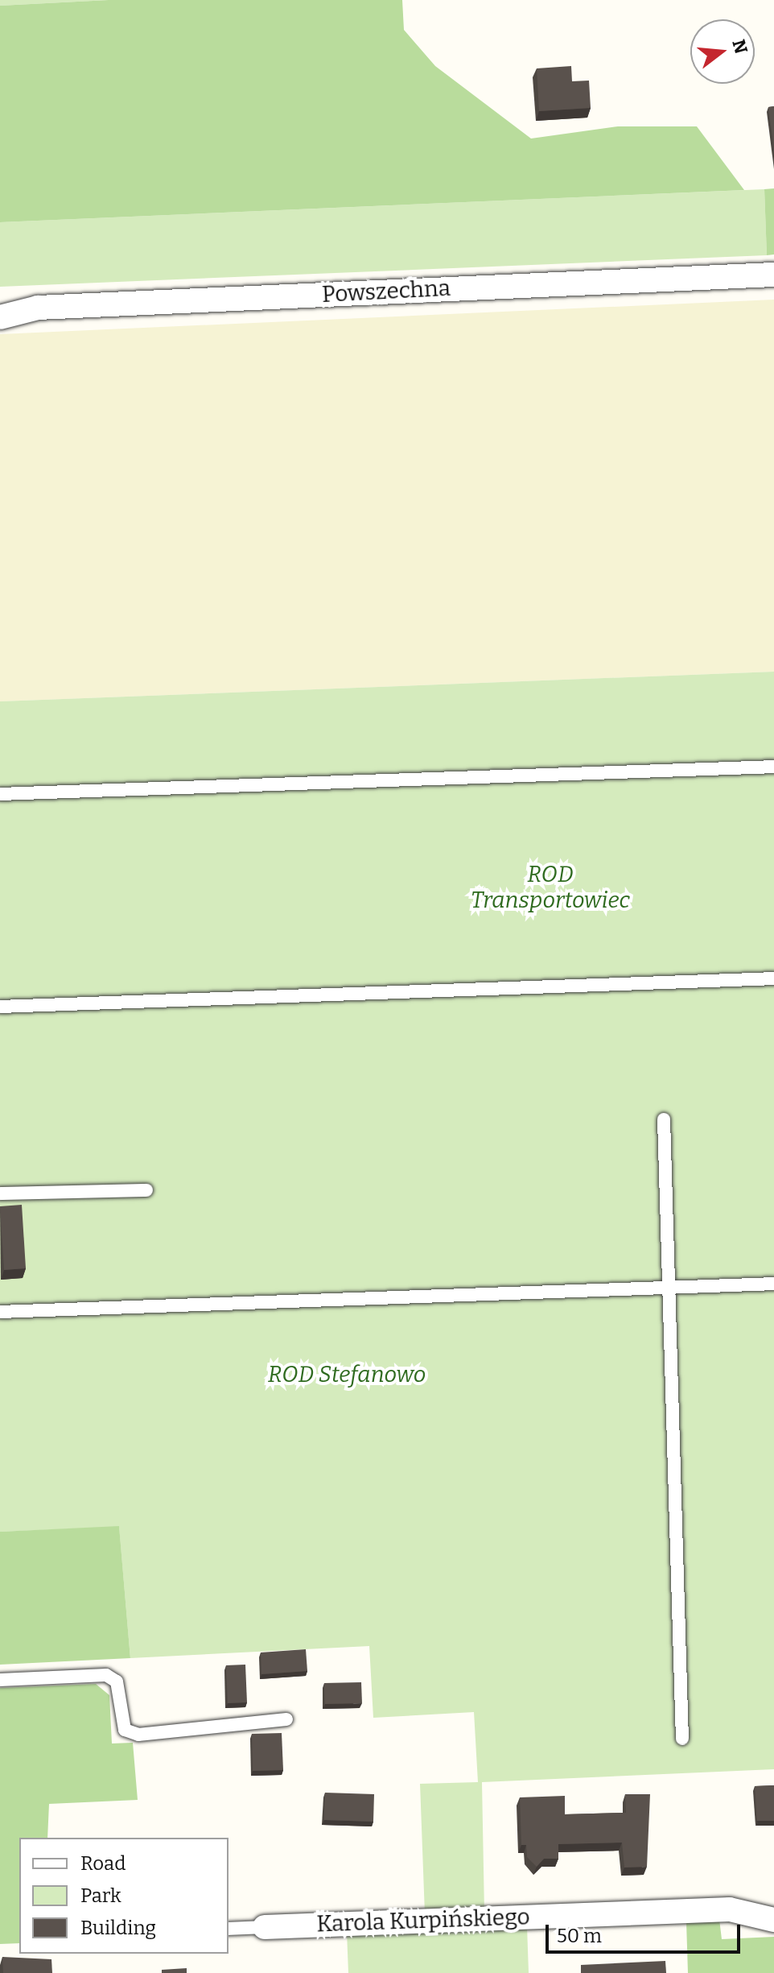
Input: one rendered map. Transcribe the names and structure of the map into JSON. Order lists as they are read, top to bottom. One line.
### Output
{"streets":{"street":["Powszechna","Karola Kurpińskiego"]},"parks":["ROD Transportowiec","ROD Stefanowo"],"legend":["Road","Park","Building"],"scale_bar":"50 m","north":"right"}
